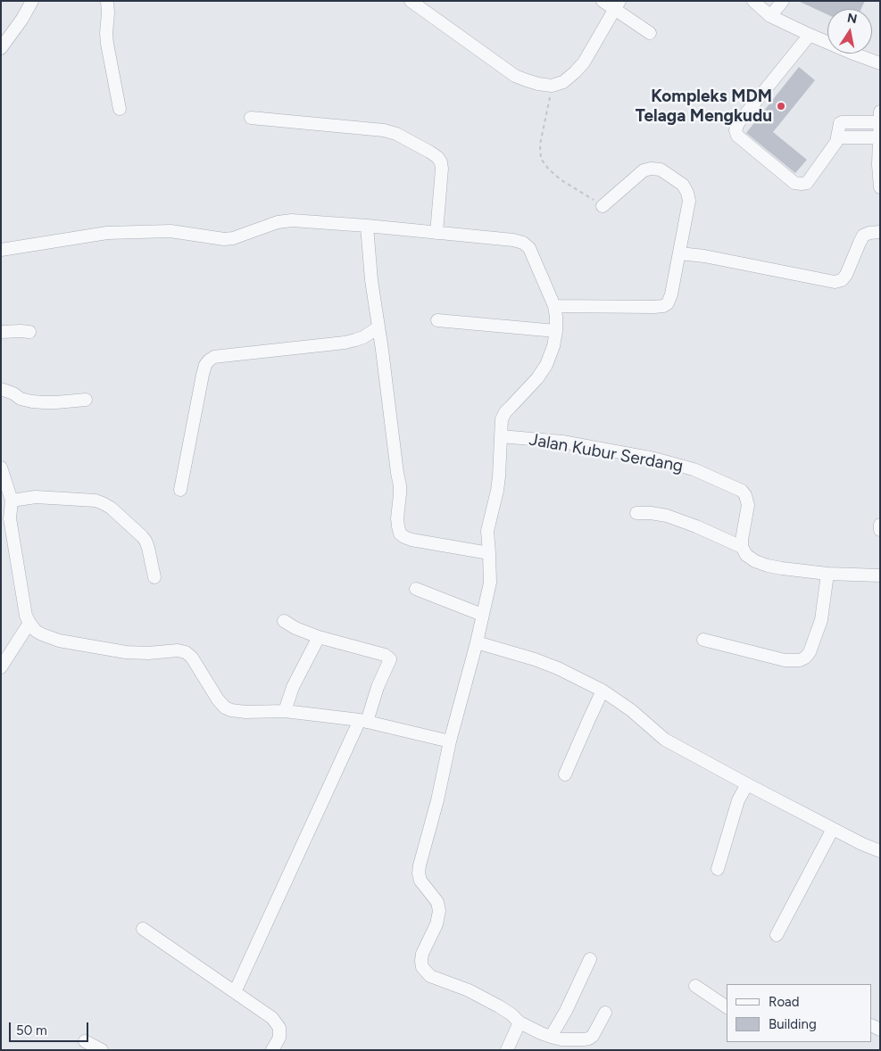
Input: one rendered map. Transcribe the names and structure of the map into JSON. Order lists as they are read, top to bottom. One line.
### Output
{"streets":{"street":["Jalan Kubur Serdang"]},"places":["Kompleks MDM Telaga Mengkudu"],"legend":["Road","Building"],"scale_bar":"50 m","north":"top"}
